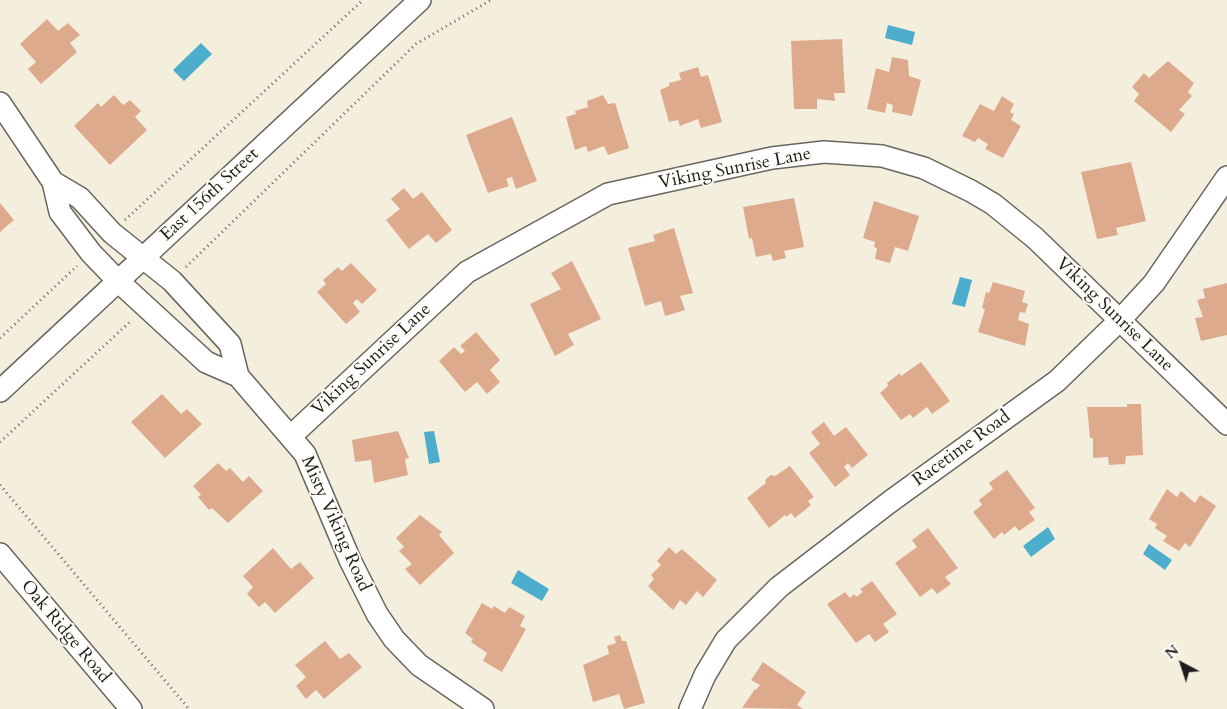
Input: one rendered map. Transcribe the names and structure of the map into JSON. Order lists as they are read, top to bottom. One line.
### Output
{"streets":{"street":["Viking Sunrise Lane","East 156th Street","Racetime Road","Misty Viking Road","Oak Ridge Road"]},"crossings":[["Viking Sunrise Lane","Racetime Road"],["Viking Sunrise Lane","Misty Viking Road"],["East 156th Street","Misty Viking Road"]],"north":"top left"}
